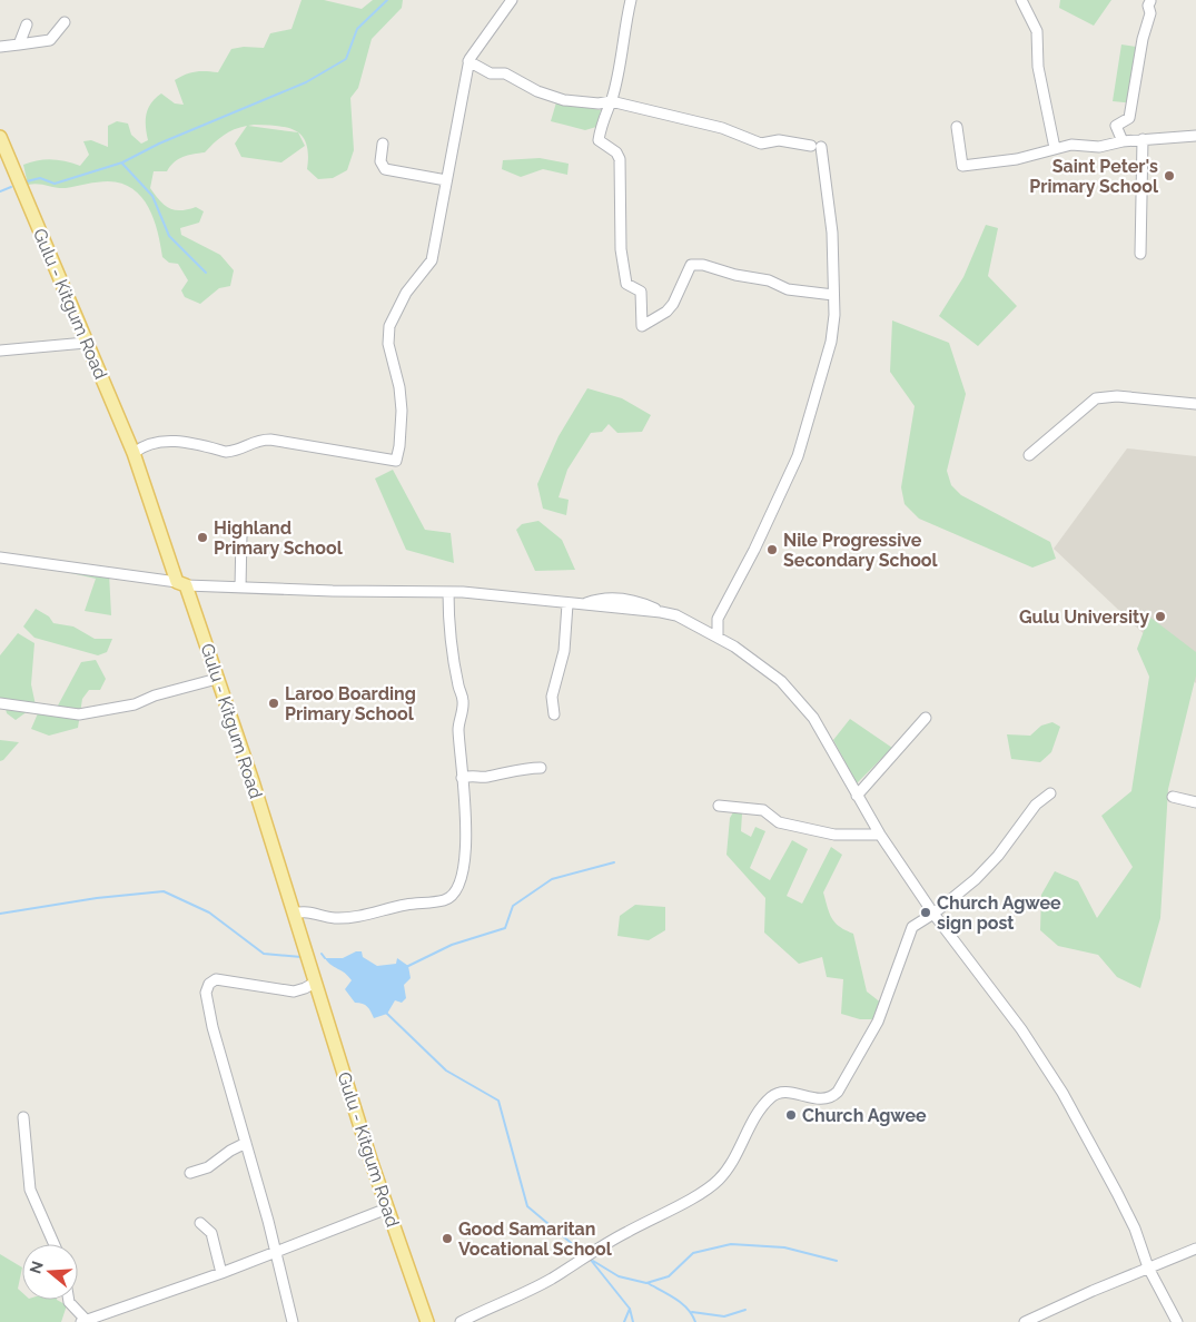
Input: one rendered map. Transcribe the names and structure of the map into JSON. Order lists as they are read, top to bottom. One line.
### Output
{"streets":{"main road":["Gulu - Kitgum Road"]},"places":["Saint Peter's Primary School","Highland Primary School","Nile Progressive Secondary School","Gulu University","Laroo Boarding Primary School","Church Agwee sign post","Church Agwee","Good Samaritan Vocational School"],"north":"left"}
